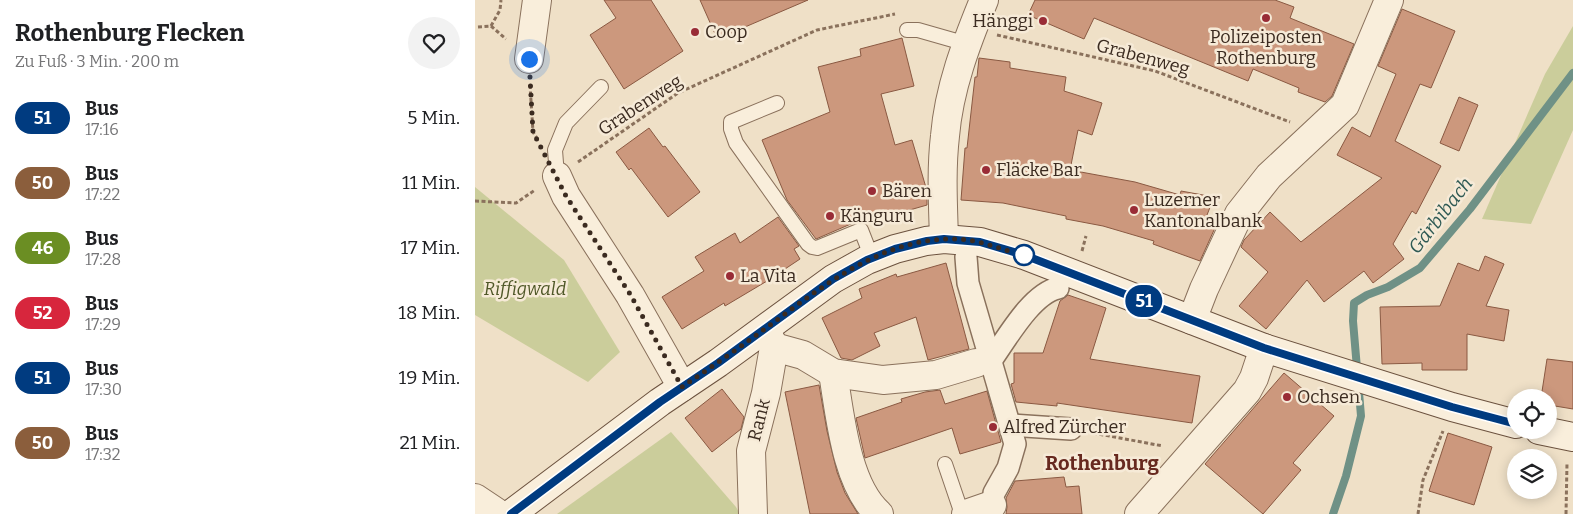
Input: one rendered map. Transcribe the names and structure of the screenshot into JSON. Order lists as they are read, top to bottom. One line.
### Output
{"streets":{"street":["Rank"],"path":["Grabenweg"]},"districts":["Rothenburg"],"water":["Gärbibach"],"parks":["Riffigwald"],"places":["Polizeiposten Rothenburg","Hänggi","Coop","Fläcke Bar","Bären","Luzerner Kantonalbank","Känguru","La Vita","Ochsen","Alfred Zürcher"],"lines":["bus line 51"],"page":{"heading":["Rothenburg Flecken","Zu Fuß · 3 Min. · 200 m"],"on_map":"51","list":[{"mark":"51","name":"Bus","note":"17:16","value":"5 Min."},{"mark":"50","name":"Bus","note":"17:22","value":"11 Min."},{"mark":"46","name":"Bus","note":"17:28","value":"17 Min."},{"mark":"52","name":"Bus","note":"17:29","value":"18 Min."},{"mark":"51","name":"Bus","note":"17:30","value":"19 Min."},{"mark":"50","name":"Bus","note":"17:32","value":"21 Min."}]}}
